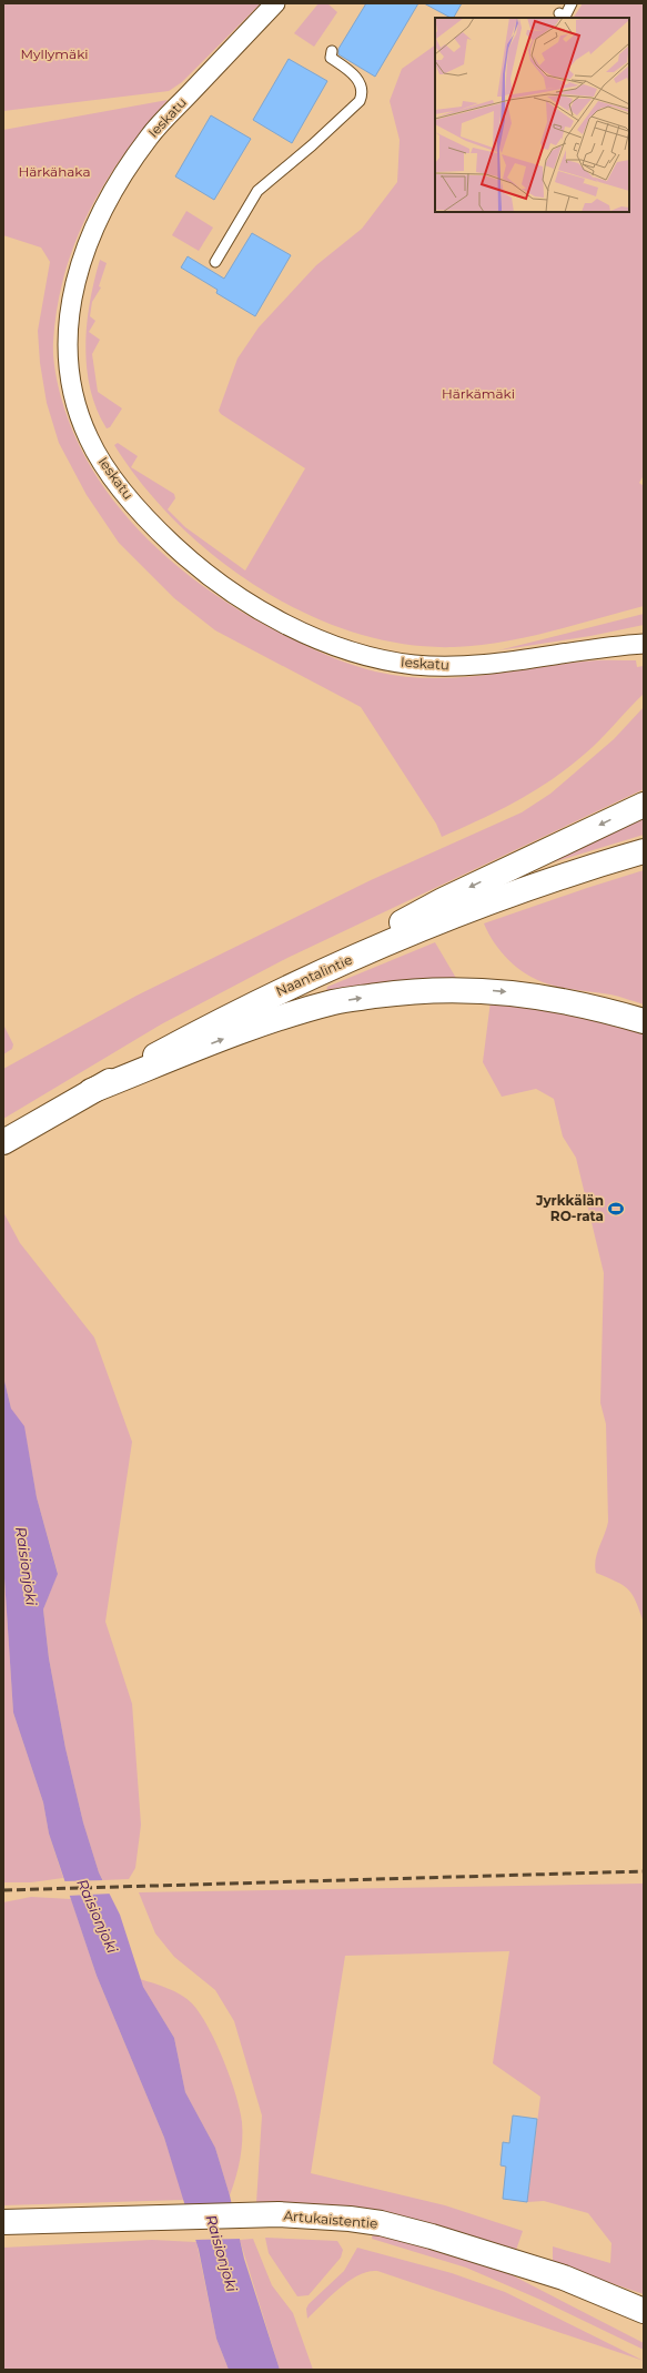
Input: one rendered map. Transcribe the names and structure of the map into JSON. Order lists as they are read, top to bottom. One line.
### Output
{"streets":{"main road":["Naantalintie","Artukaistentie"],"street":["Ieskatu"]},"water":["Raisionjoki"],"parks":["Myllymäki","Härkähaka","Härkämäki"],"places":{"sports":["Jyrkkälän RO-rata"]}}
